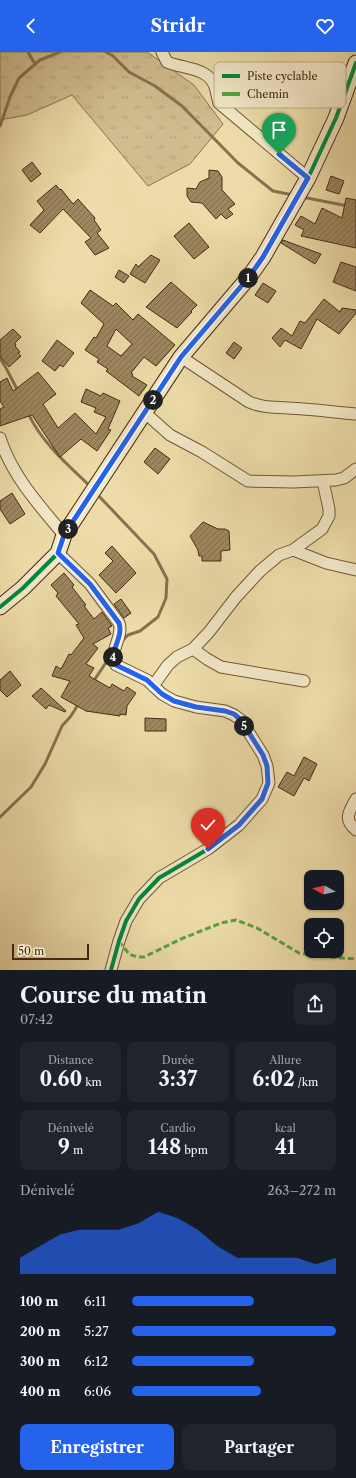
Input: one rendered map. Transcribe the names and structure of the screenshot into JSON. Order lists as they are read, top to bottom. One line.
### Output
{"legend":["Piste cyclable","Chemin"],"scale_bar":"50 m","north":"left","page":{"header":"Stridr","pins":["1","2","3","4","5"],"scale":"50 m","heading":["Course du matin","07:42"],"stats":[["Distance","0.60 km"],["Durée","3:37"],["Allure","6:02 /km"],["Dénivelé","9 m"],["Cardio","148 bpm"],["kcal","41"]],"chart":["Dénivelé","263–272 m"],"list":[{"name":"100 m","note":"6:11"},{"name":"200 m","note":"5:27"},{"name":"300 m","note":"6:12"},{"name":"400 m","note":"6:06"}],"buttons":["Enregistrer","Partager"]}}
